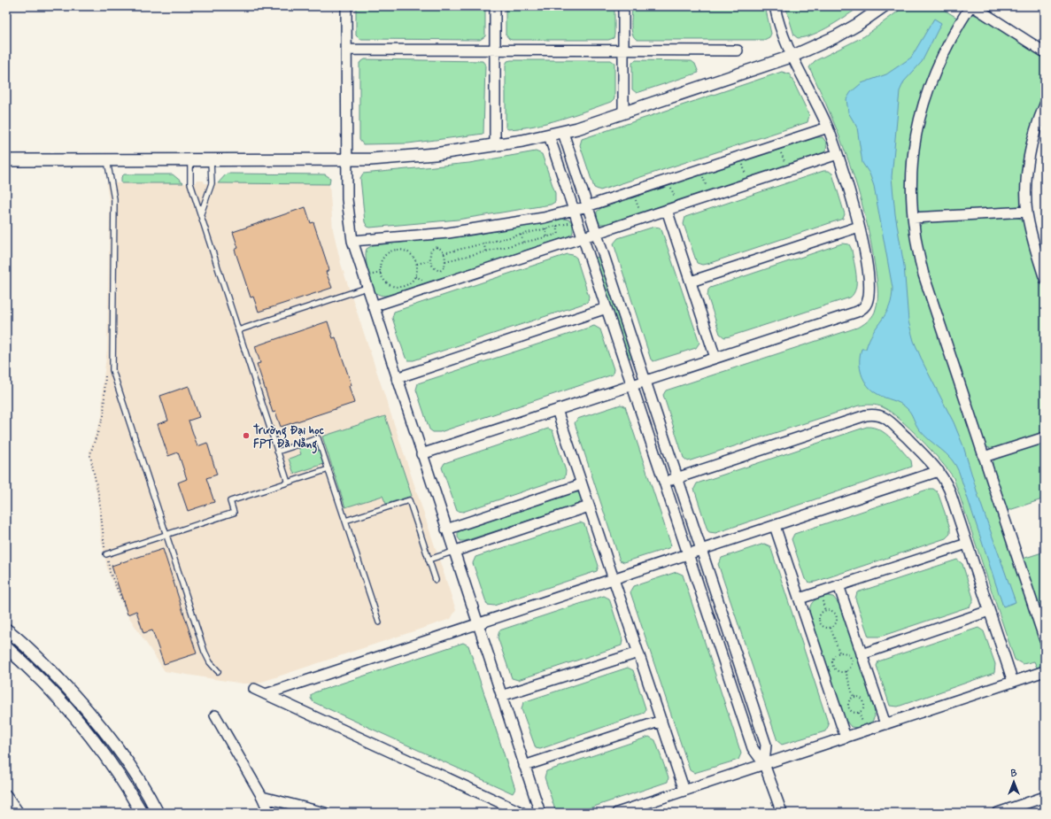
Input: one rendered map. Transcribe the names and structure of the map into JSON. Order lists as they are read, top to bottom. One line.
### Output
{"places":["Trường Đại học FPT Đà Nẵng"],"north":"top"}
